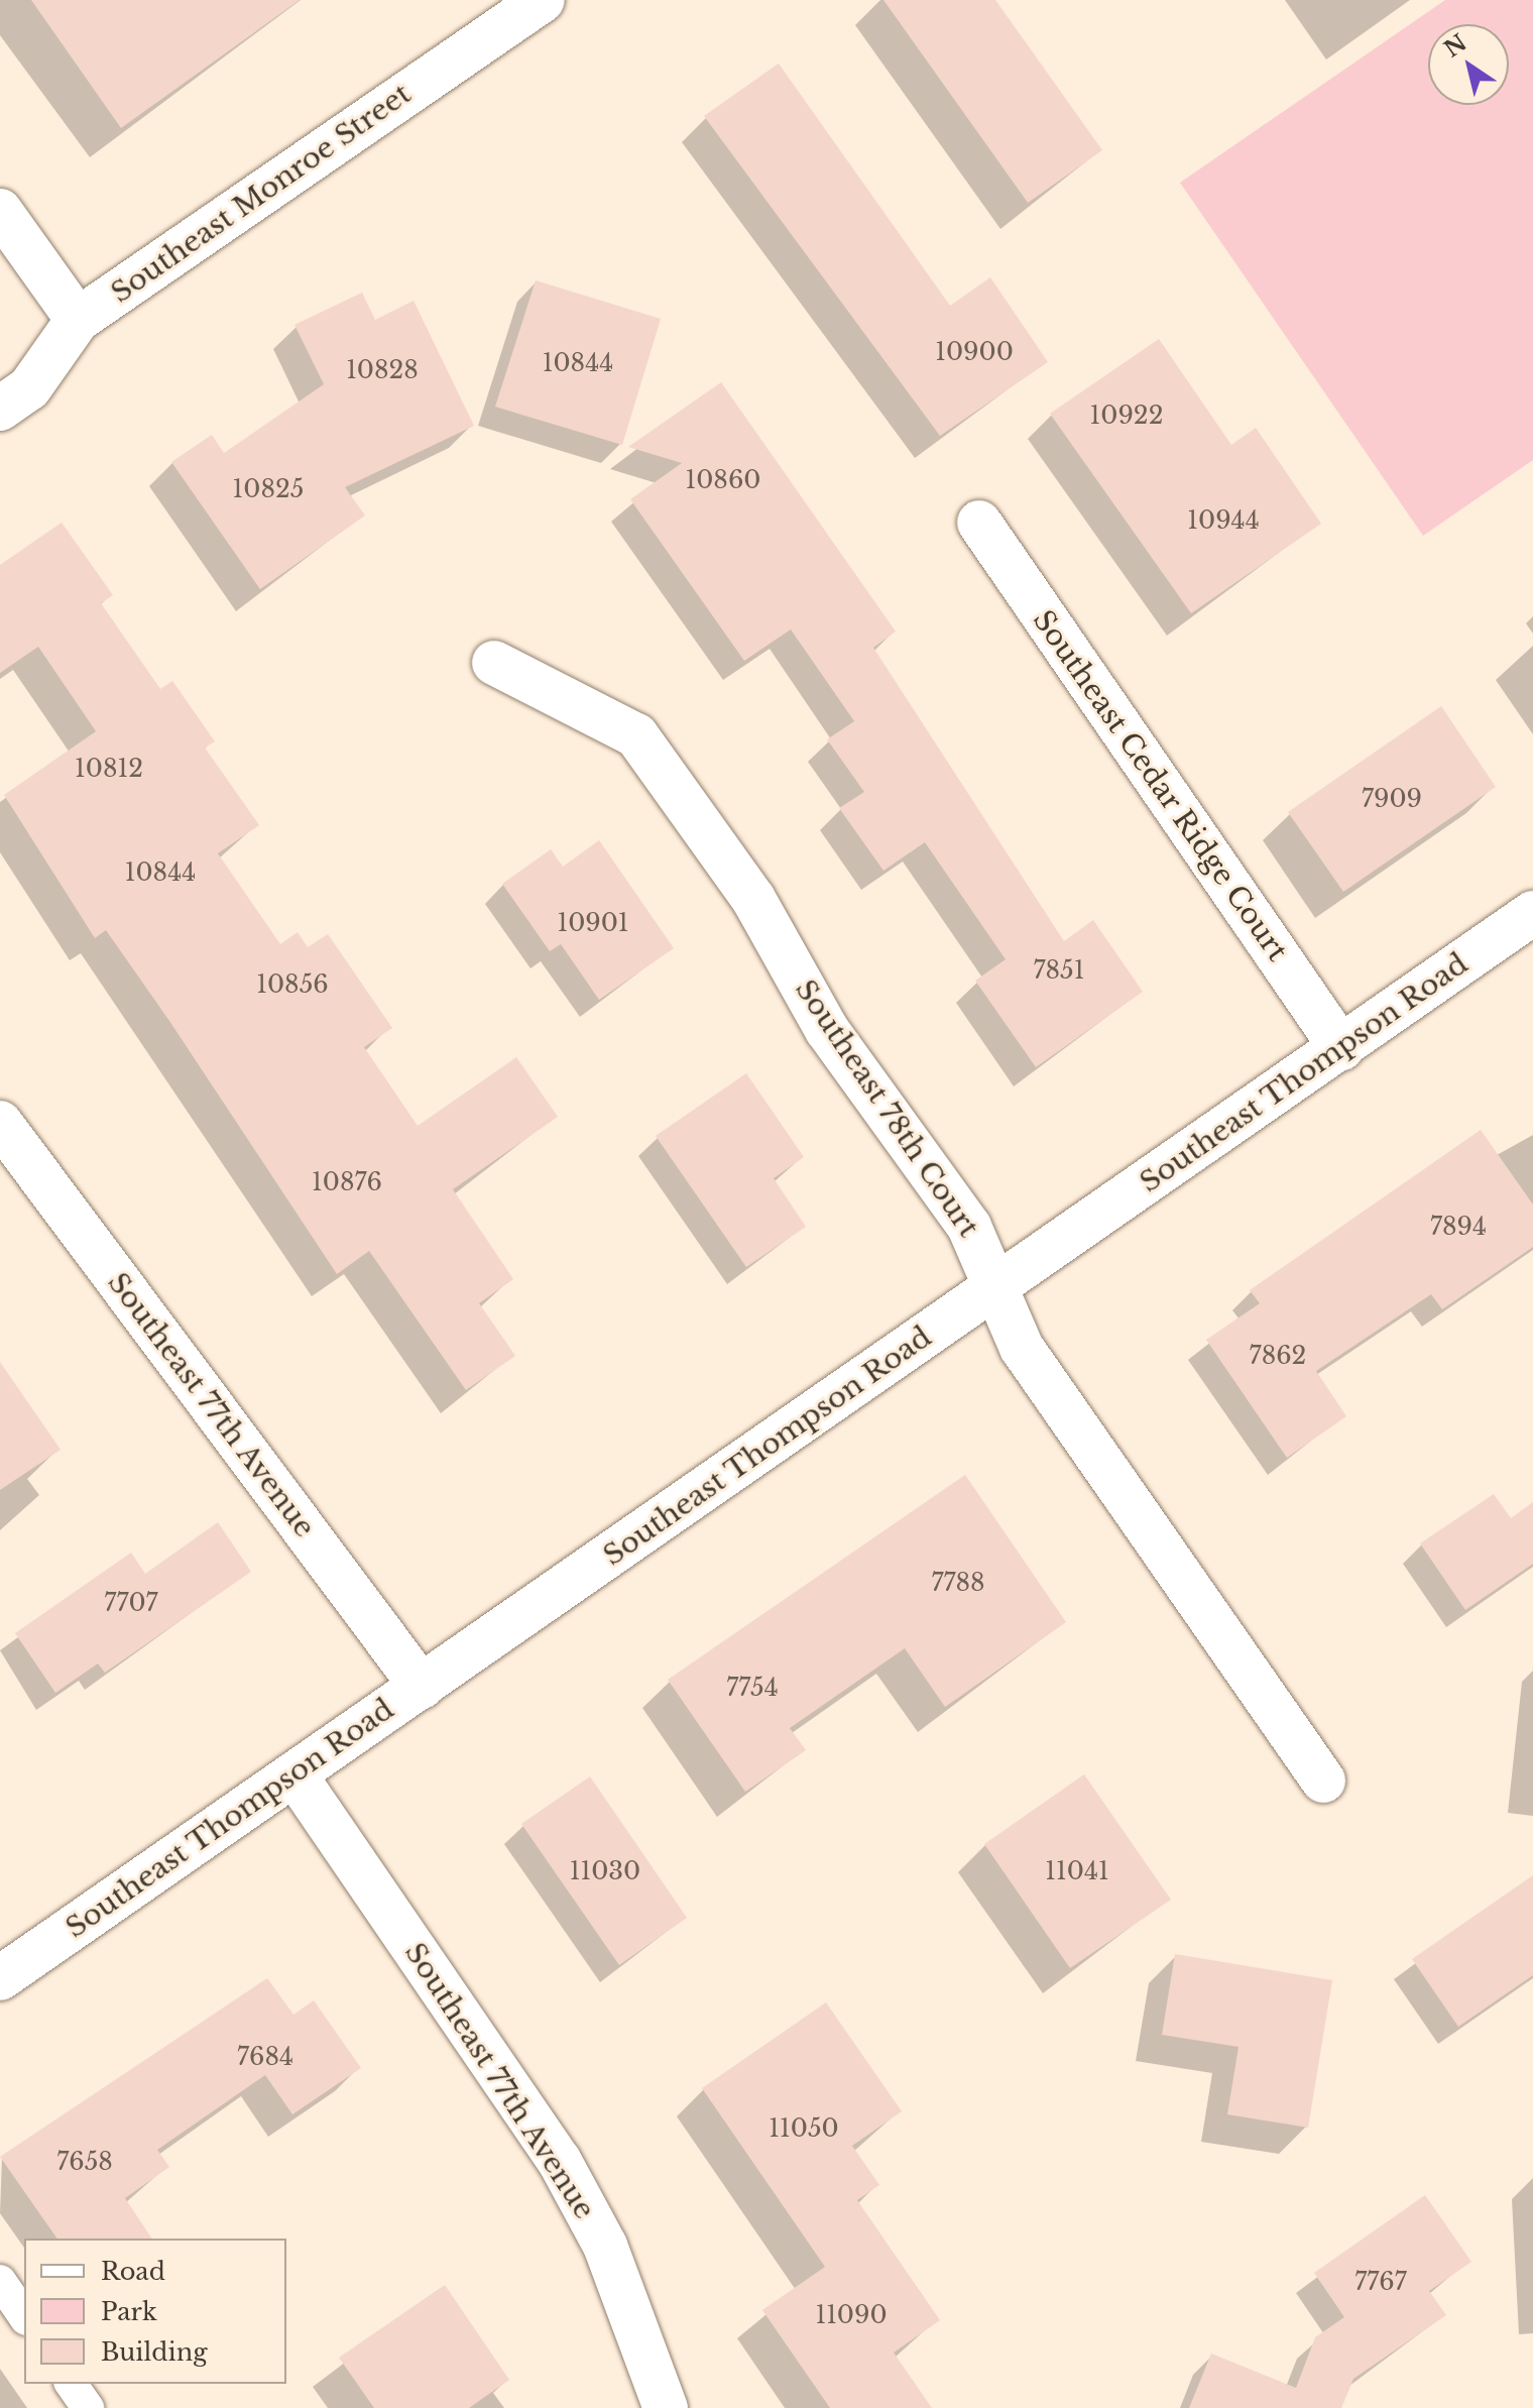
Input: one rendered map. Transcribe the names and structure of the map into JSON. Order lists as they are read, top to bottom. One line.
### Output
{"streets":{"street":["Southeast Monroe Street","Southeast Cedar Ridge Court","Southeast Thompson Road","Southeast 78th Court","Southeast 77th Avenue"]},"crossings":[["Southeast Cedar Ridge Court","Southeast Thompson Road"],["Southeast Thompson Road","Southeast 78th Court"],["Southeast Thompson Road","Southeast 77th Avenue"]],"house_numbers":["10900","10844","10828","10922","10860","10825","10944","10812","7909","10844","10901","7851","10856","10876","7894","7862","7788","7707","7754","11030","11041","7684","11050","7658","7767","11090"],"legend":["Road","Park","Building"],"north":"top left"}
